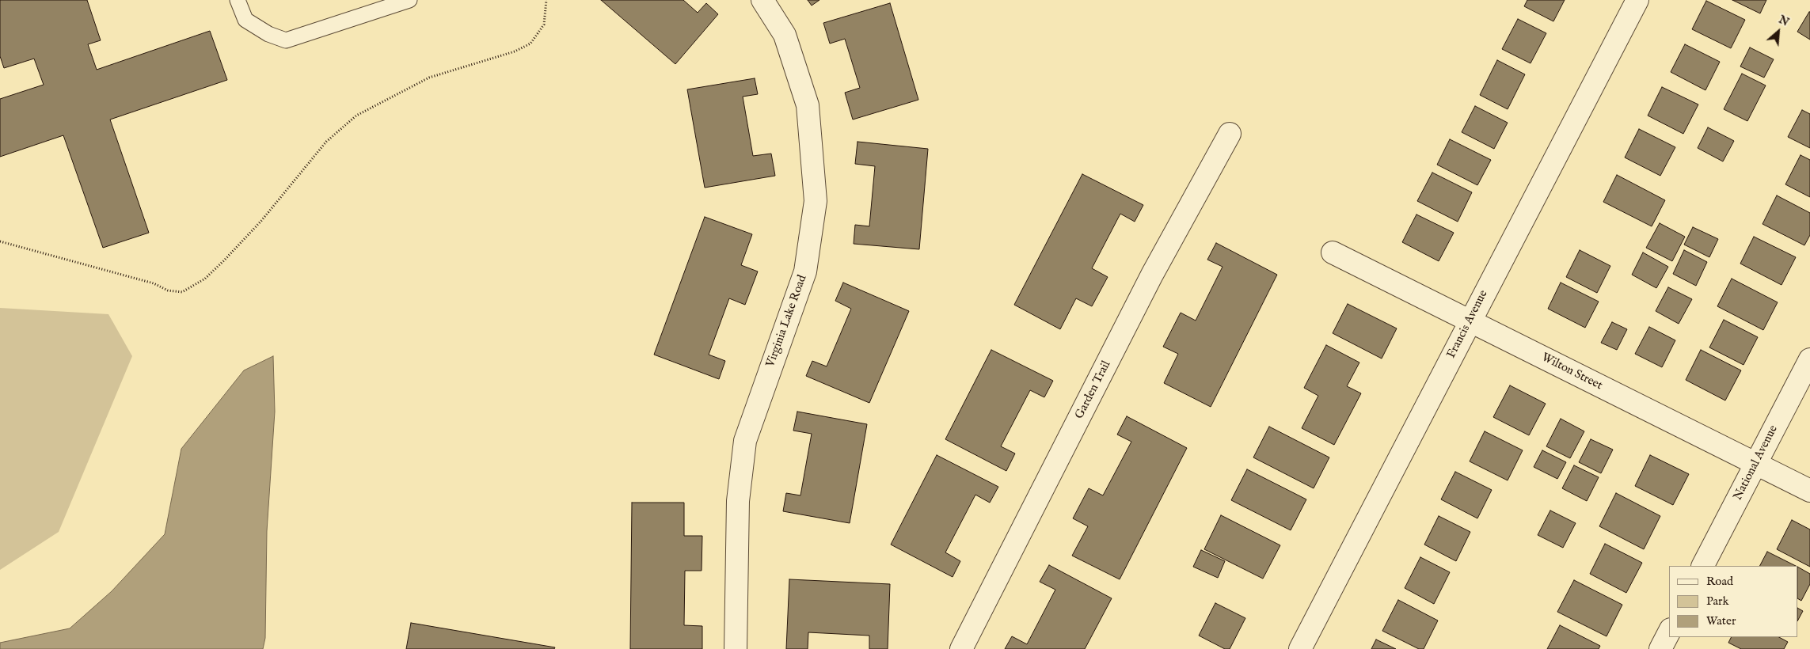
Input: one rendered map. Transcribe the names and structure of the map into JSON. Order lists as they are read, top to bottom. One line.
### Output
{"streets":{"street":["Virginia Lake Road","Francis Avenue","Wilton Street","Garden Trail","National Avenue"]},"crossings":[["Francis Avenue","Wilton Street"],["Wilton Street","National Avenue"]],"legend":["Road","Park","Water"],"north":"top right"}
